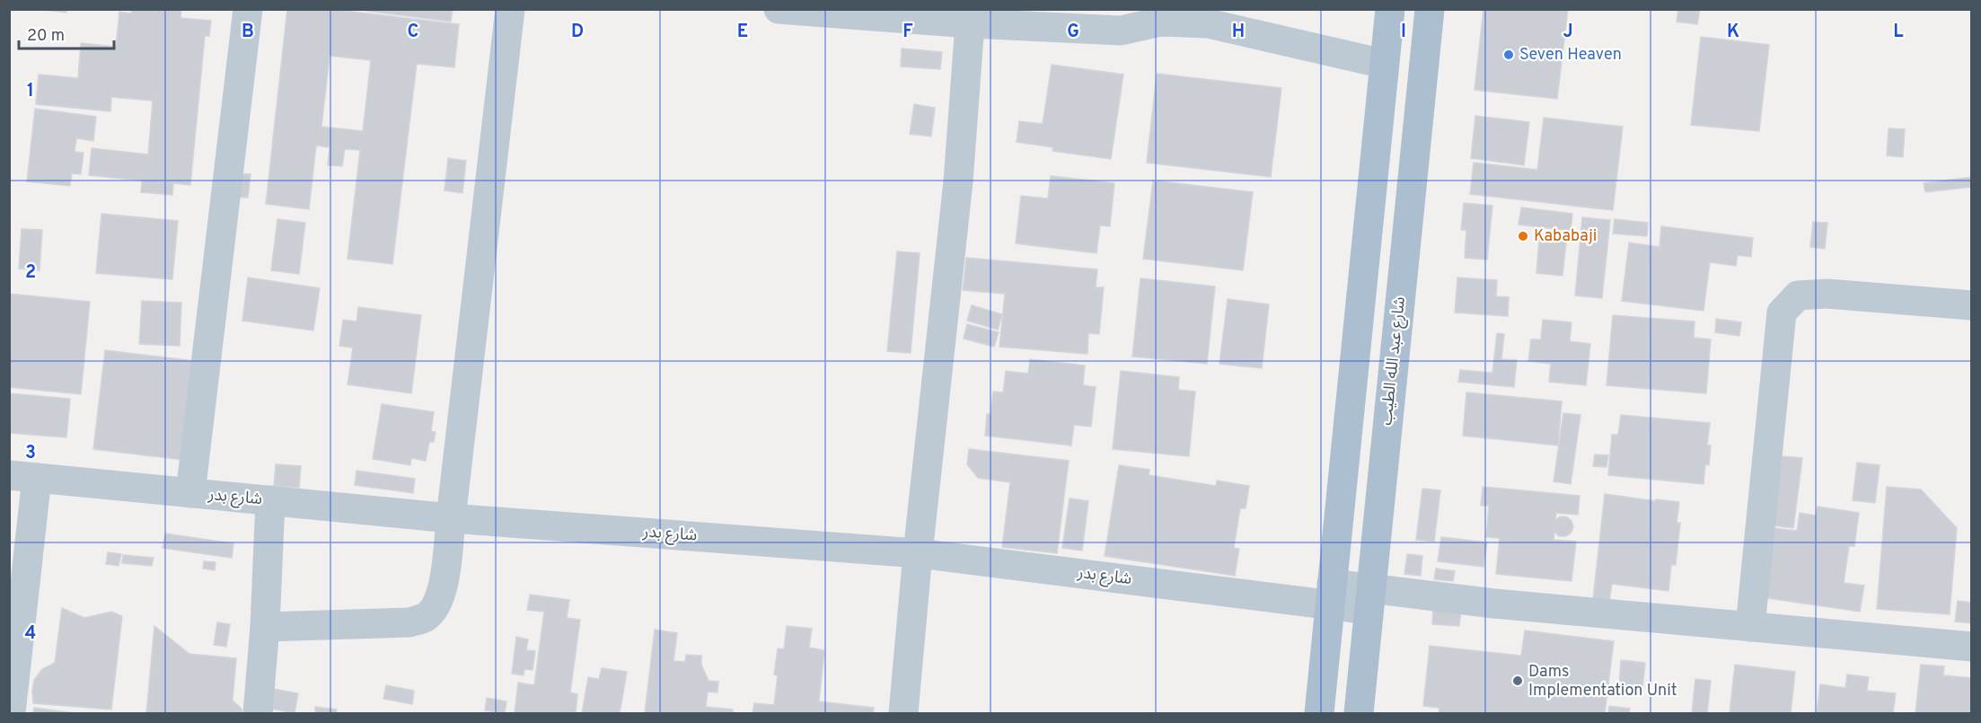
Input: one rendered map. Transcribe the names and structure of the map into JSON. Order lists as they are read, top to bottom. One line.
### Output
{"streets":{"main road":["شارع عبد الله الطيب"],"street":["شارع بدر"]},"crossings":[["شارع عبد الله الطيب","شارع بدر"]],"places":["Seven Heaven","Kababaji","Dams Implementation Unit"],"scale_bar":"20 m","grid":{"columns":["B","C","D","E","F","G","H","I","J","K","L"],"rows":["1","2","3","4"]}}
